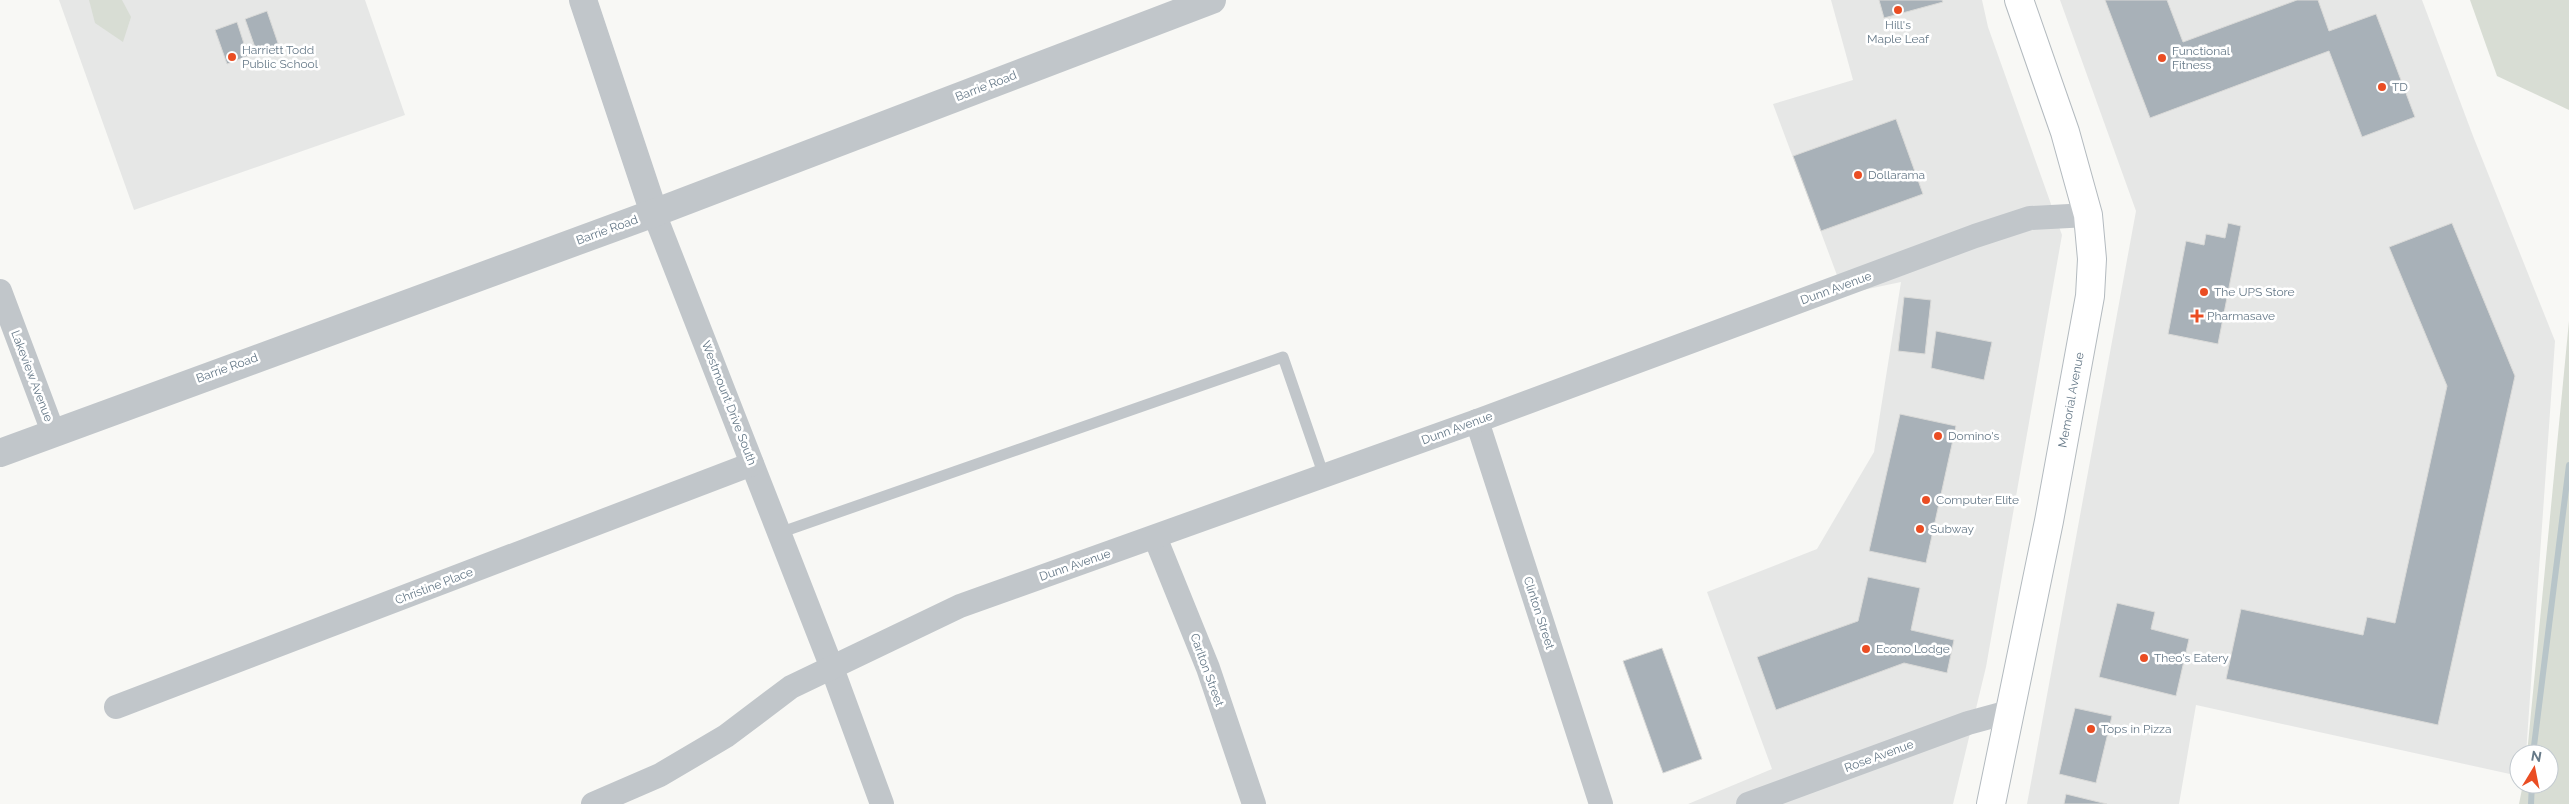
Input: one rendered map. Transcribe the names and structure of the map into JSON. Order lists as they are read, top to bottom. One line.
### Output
{"streets":{"main road":["Memorial Avenue"],"street":["Barrie Road","Dunn Avenue","Lakeview Avenue","Westmount Drive South","Christine Place","Clinton Street","Carlton Street","Rose Avenue"]},"crossings":[["Barrie Road","Lakeview Avenue"],["Barrie Road","Westmount Drive South"],["Dunn Avenue","Memorial Avenue"],["Dunn Avenue","Westmount Drive South"],["Dunn Avenue","Clinton Street"],["Dunn Avenue","Carlton Street"],["Memorial Avenue","Rose Avenue"],["Westmount Drive South","Christine Place"]],"places":{"other":["Hill's Maple Leaf","Harriett Todd Public School","Functional Fitness","TD","Dollarama","The UPS Store","Domino's","Computer Elite","Subway","Econo Lodge","Theo's Eatery","Tops in Pizza"],"health":["Pharmasave"]},"north":"top"}
